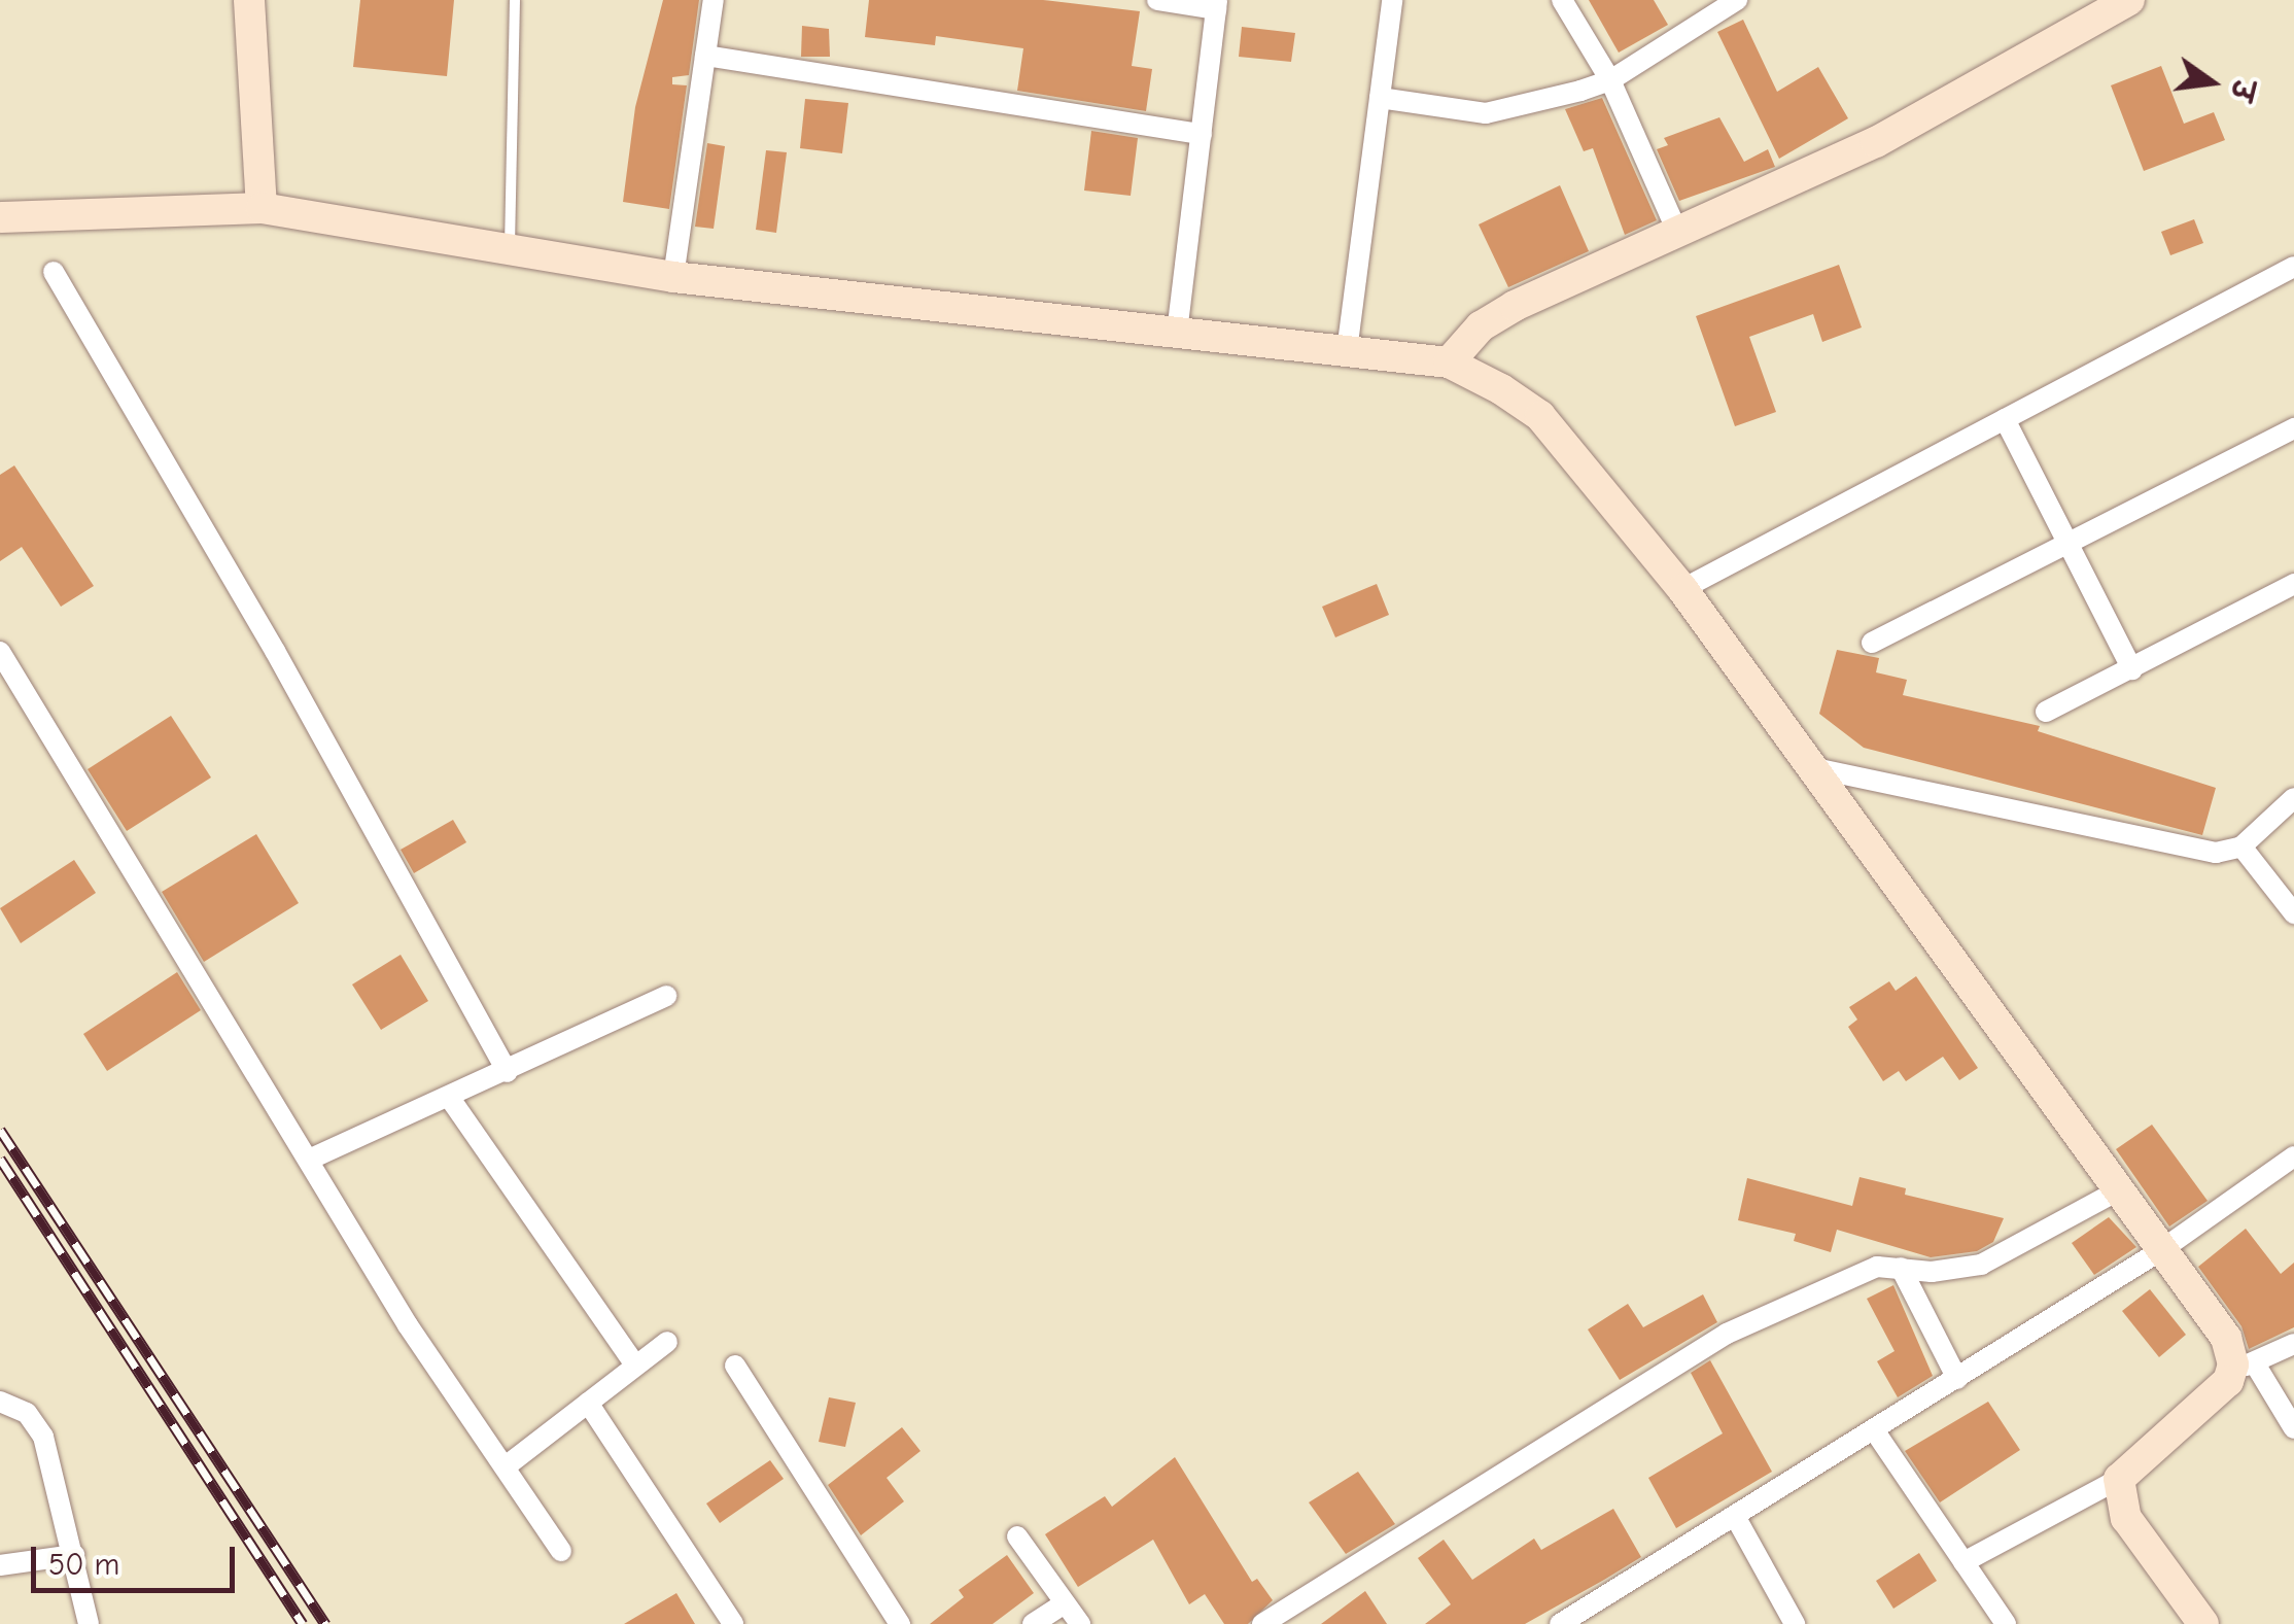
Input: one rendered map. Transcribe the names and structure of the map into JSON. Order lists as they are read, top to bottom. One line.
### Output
{"scale_bar":"50 m","north":"right"}
